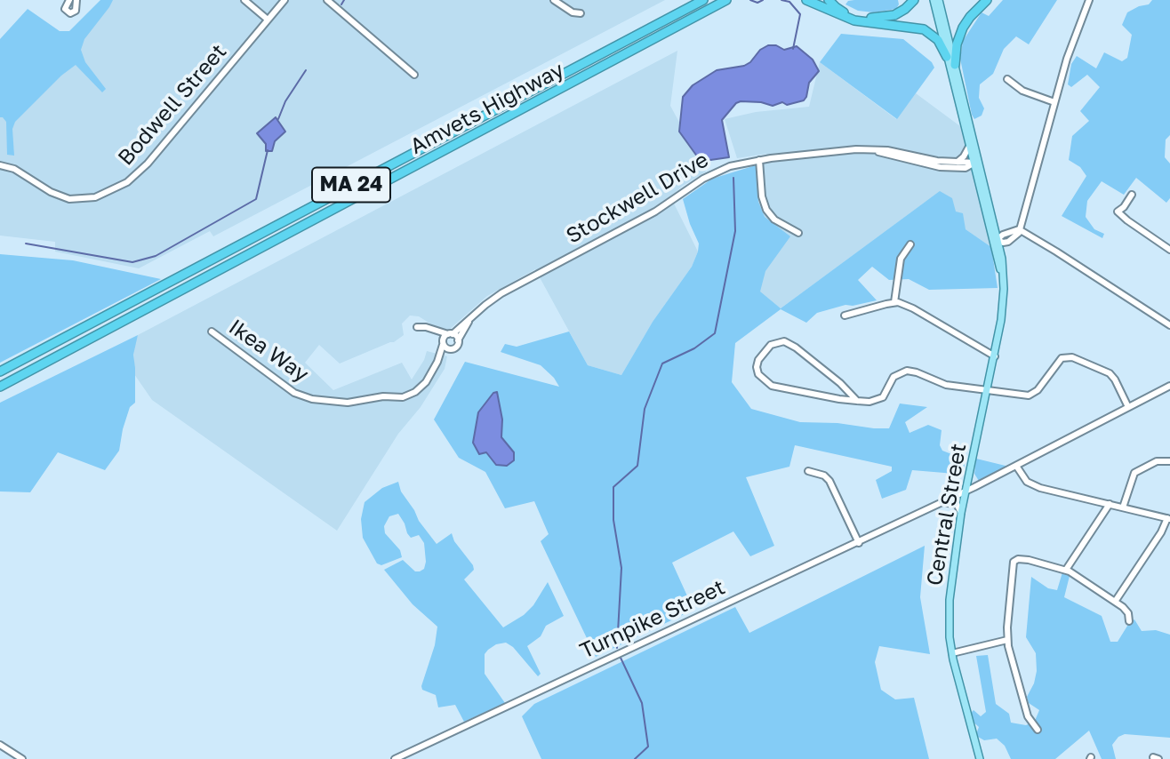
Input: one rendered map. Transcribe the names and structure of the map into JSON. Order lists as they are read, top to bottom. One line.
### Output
{"streets":{"highway":["Amvets Highway","MA 24"],"main road":["Central Street"],"street":["Bodwell Street","Stockwell Drive","Ikea Way","Turnpike Street"]},"crossings":[["Stockwell Drive","Ikea Way"],["Stockwell Drive","Central Street"],["Central Street","Turnpike Street"]]}
